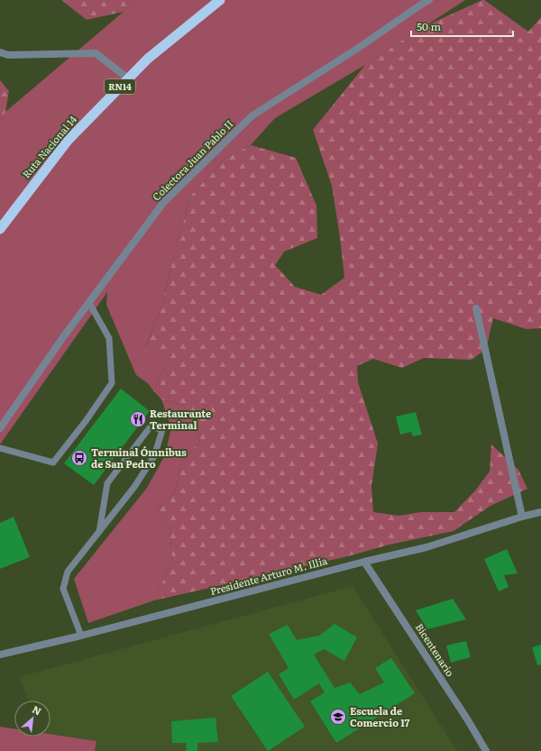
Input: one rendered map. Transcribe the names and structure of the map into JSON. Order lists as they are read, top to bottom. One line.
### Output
{"streets":{"highway":["RN14","Ruta Nacional 14"],"street":["Colectora Juan Pablo II","Presidente Arturo M. Illia","Bicentenario"]},"crossings":[["Presidente Arturo M. Illia","Bicentenario"]],"places":{"restaurant":["Restaurante Terminal"],"bus stop":["Terminal Ómnibus de San Pedro"],"school or university":["Escuela de Comercio 17"]},"scale_bar":"50 m","north":"top right"}
